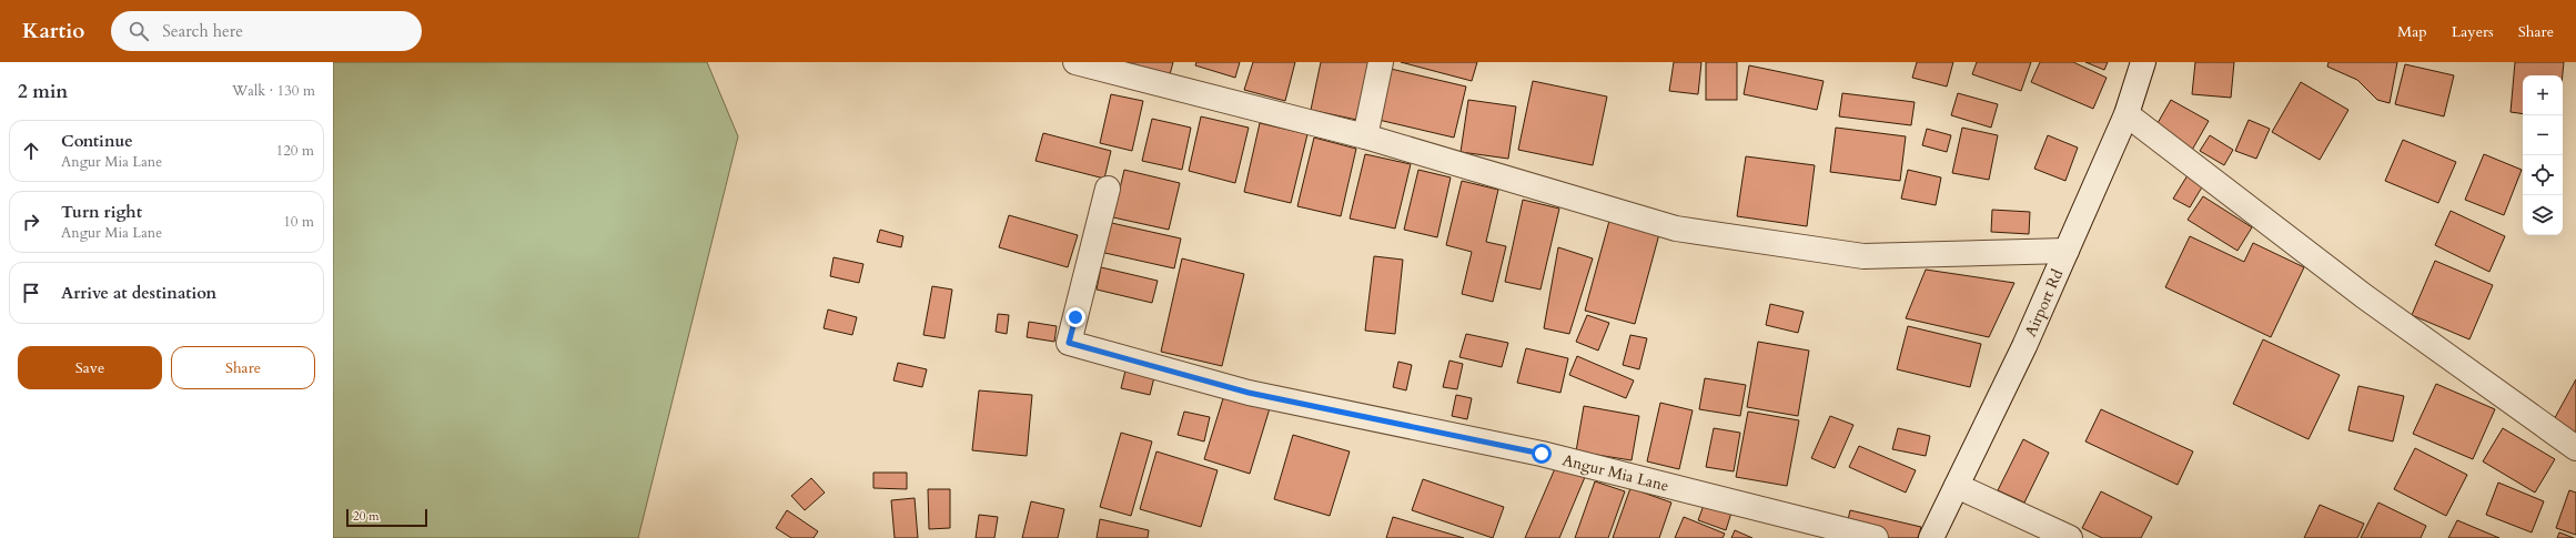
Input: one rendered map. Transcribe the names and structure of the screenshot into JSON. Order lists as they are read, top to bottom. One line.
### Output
{"streets":{"street":["Airport Rd","Angur Mia Lane"]},"scale_bar":"20 m","page":{"header":"Kartio","search":"Search here","nav":["Map","Layers","Share"],"heading":["2 min","Walk · 130 m"],"map_buttons":["+","−"],"list":[["Continue","Angur Mia Lane","120 m"],["Turn right","Angur Mia Lane","10 m"],"Arrive at destination"],"buttons":["Save","Share"],"scale":"20 m"}}
